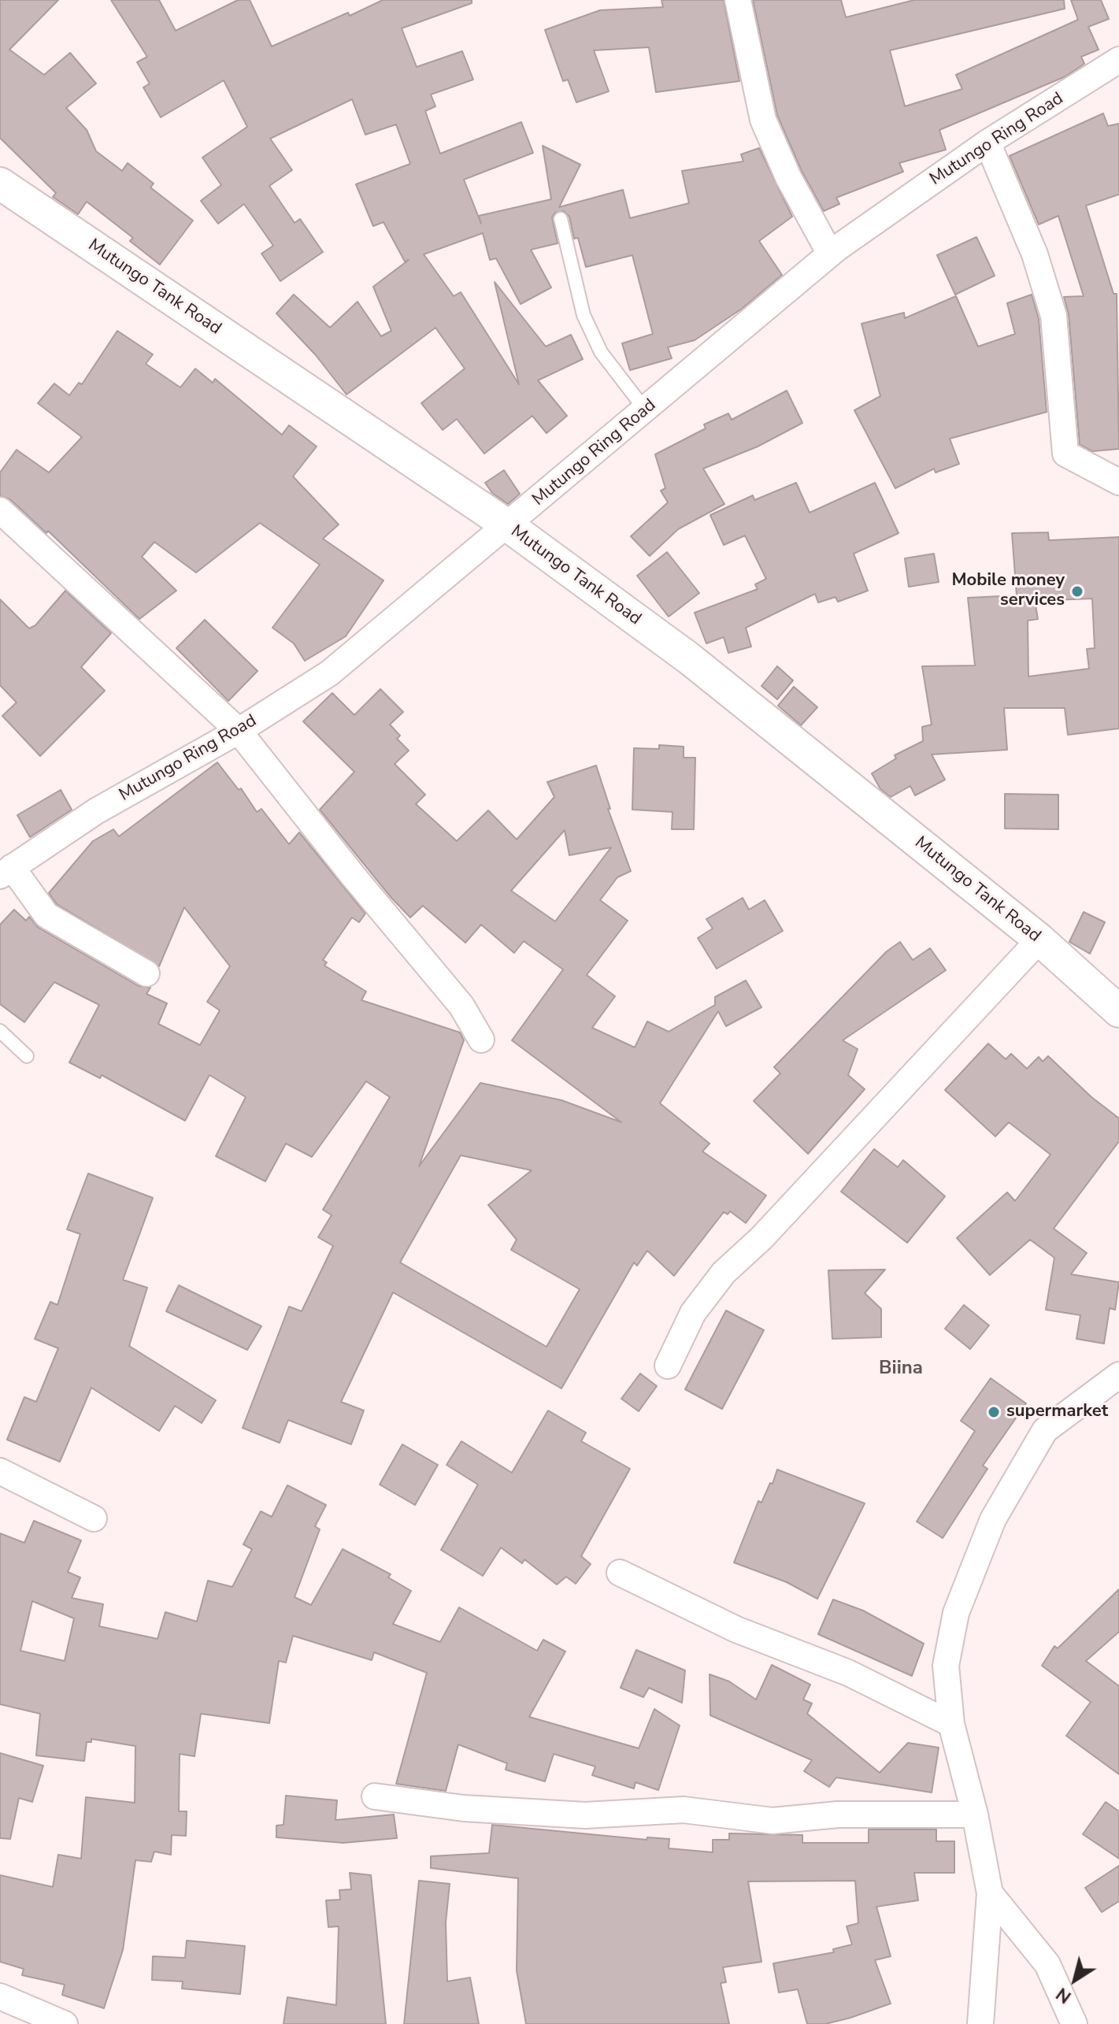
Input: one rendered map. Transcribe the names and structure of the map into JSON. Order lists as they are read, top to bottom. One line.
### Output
{"streets":{"street":["Mutungo Ring Road","Mutungo Tank Road"]},"crossings":[["Mutungo Ring Road","Mutungo Tank Road"]],"districts":["Biina"],"places":["Mobile money services","supermarket"],"north":"bottom left"}
